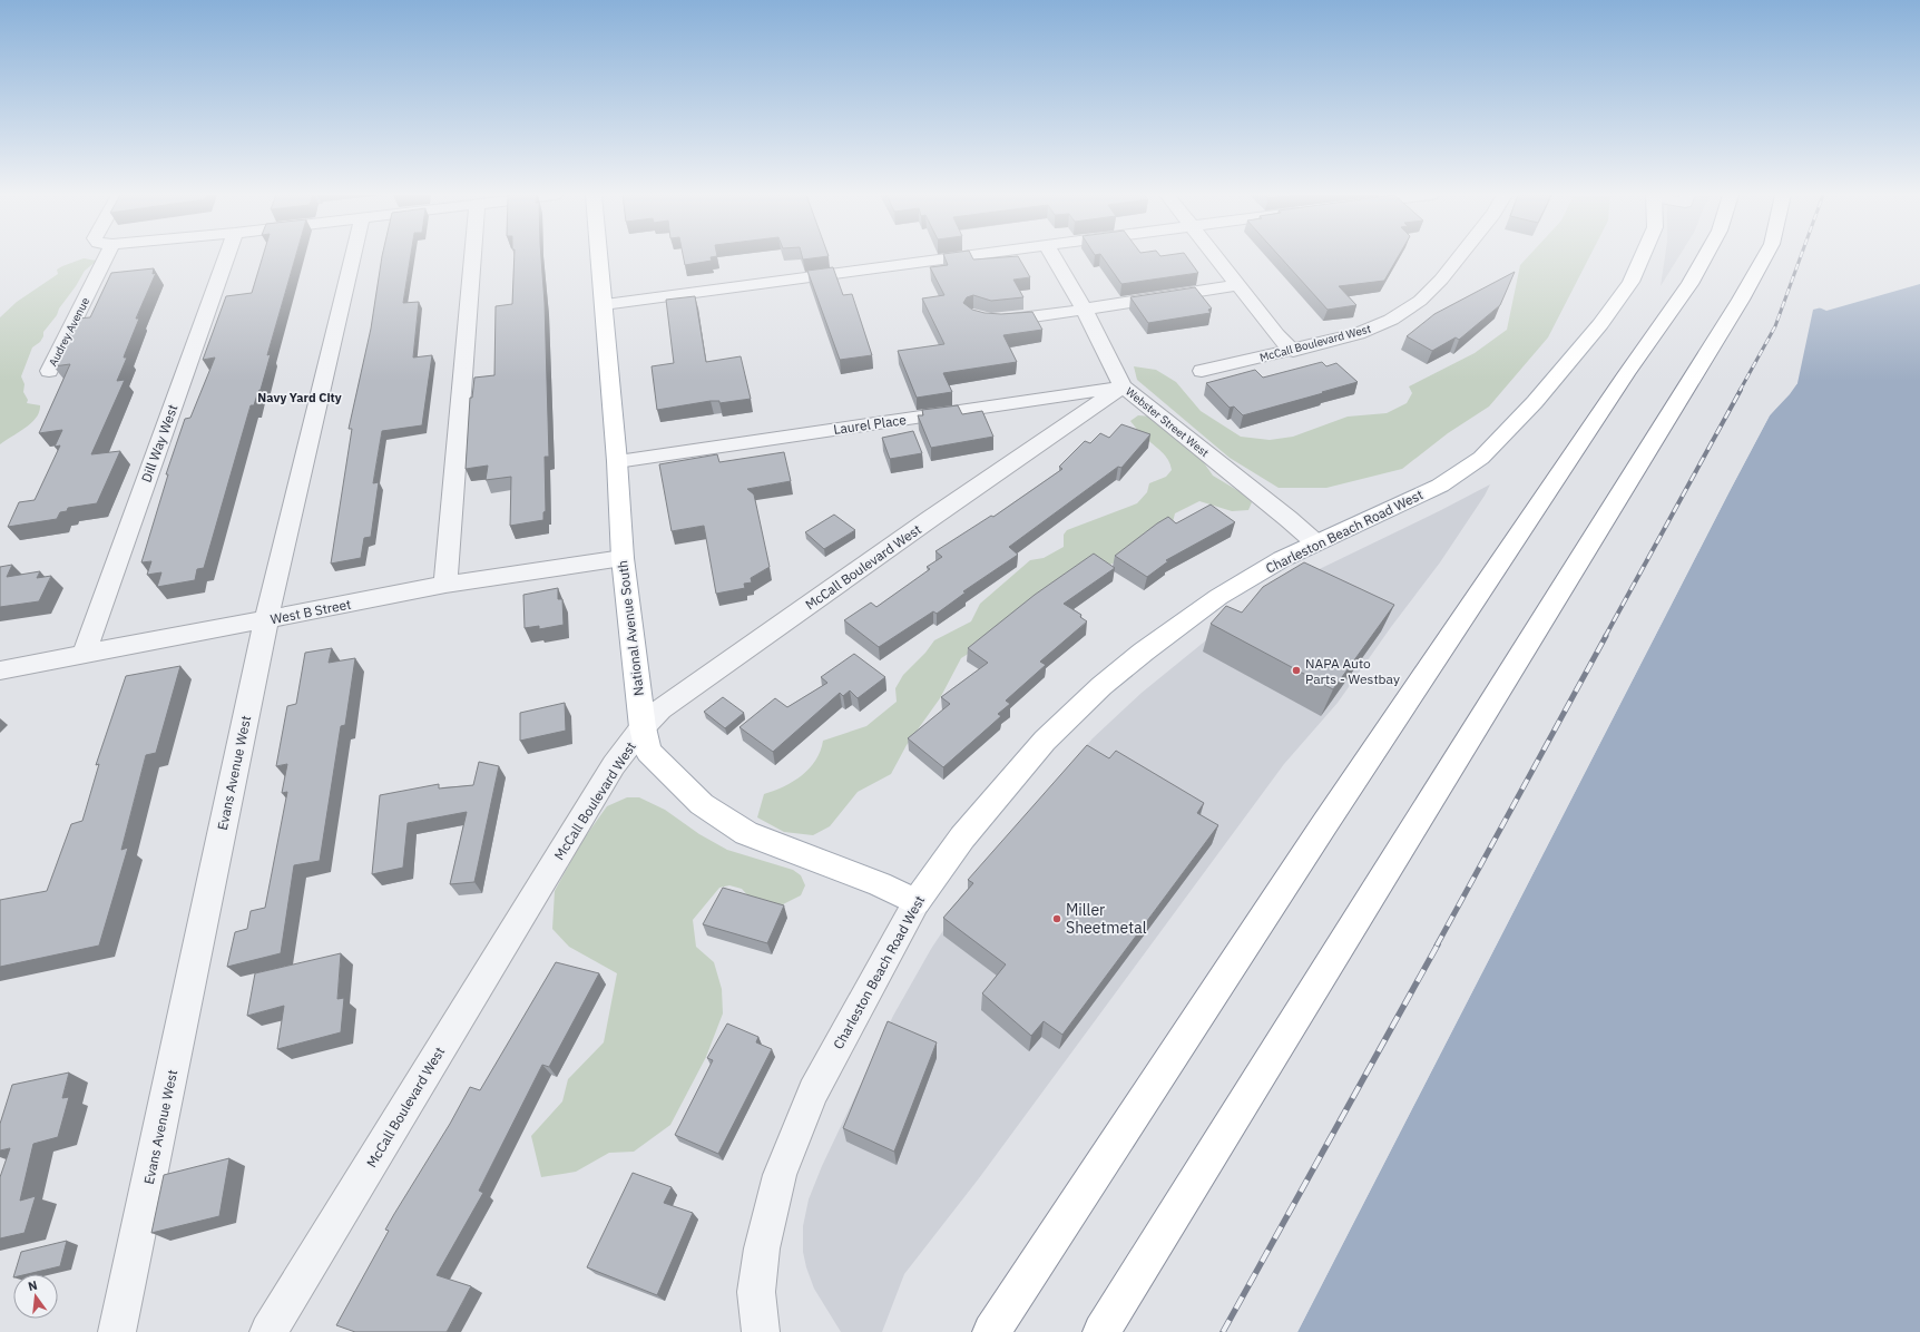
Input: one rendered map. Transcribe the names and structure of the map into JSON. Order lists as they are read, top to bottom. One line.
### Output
{"streets":{"main road":["Charleston Beach Road West","National Avenue South"],"street":["Audrey Avenue","McCall Boulevard West","Webster Street West","Laurel Place","Dill Way West","West B Street","Evans Avenue West"]},"crossings":[["McCall Boulevard West","Webster Street West"],["McCall Boulevard West","Laurel Place"],["McCall Boulevard West","National Avenue South"],["Webster Street West","Laurel Place"],["Webster Street West","Charleston Beach Road West"],["Laurel Place","National Avenue South"],["Dill Way West","West B Street"],["Charleston Beach Road West","National Avenue South"],["West B Street","National Avenue South"],["West B Street","Evans Avenue West"]],"districts":["Navy Yard City"],"places":["NAPA Auto Parts - Westbay","Miller Sheetmetal"],"north":"top"}
